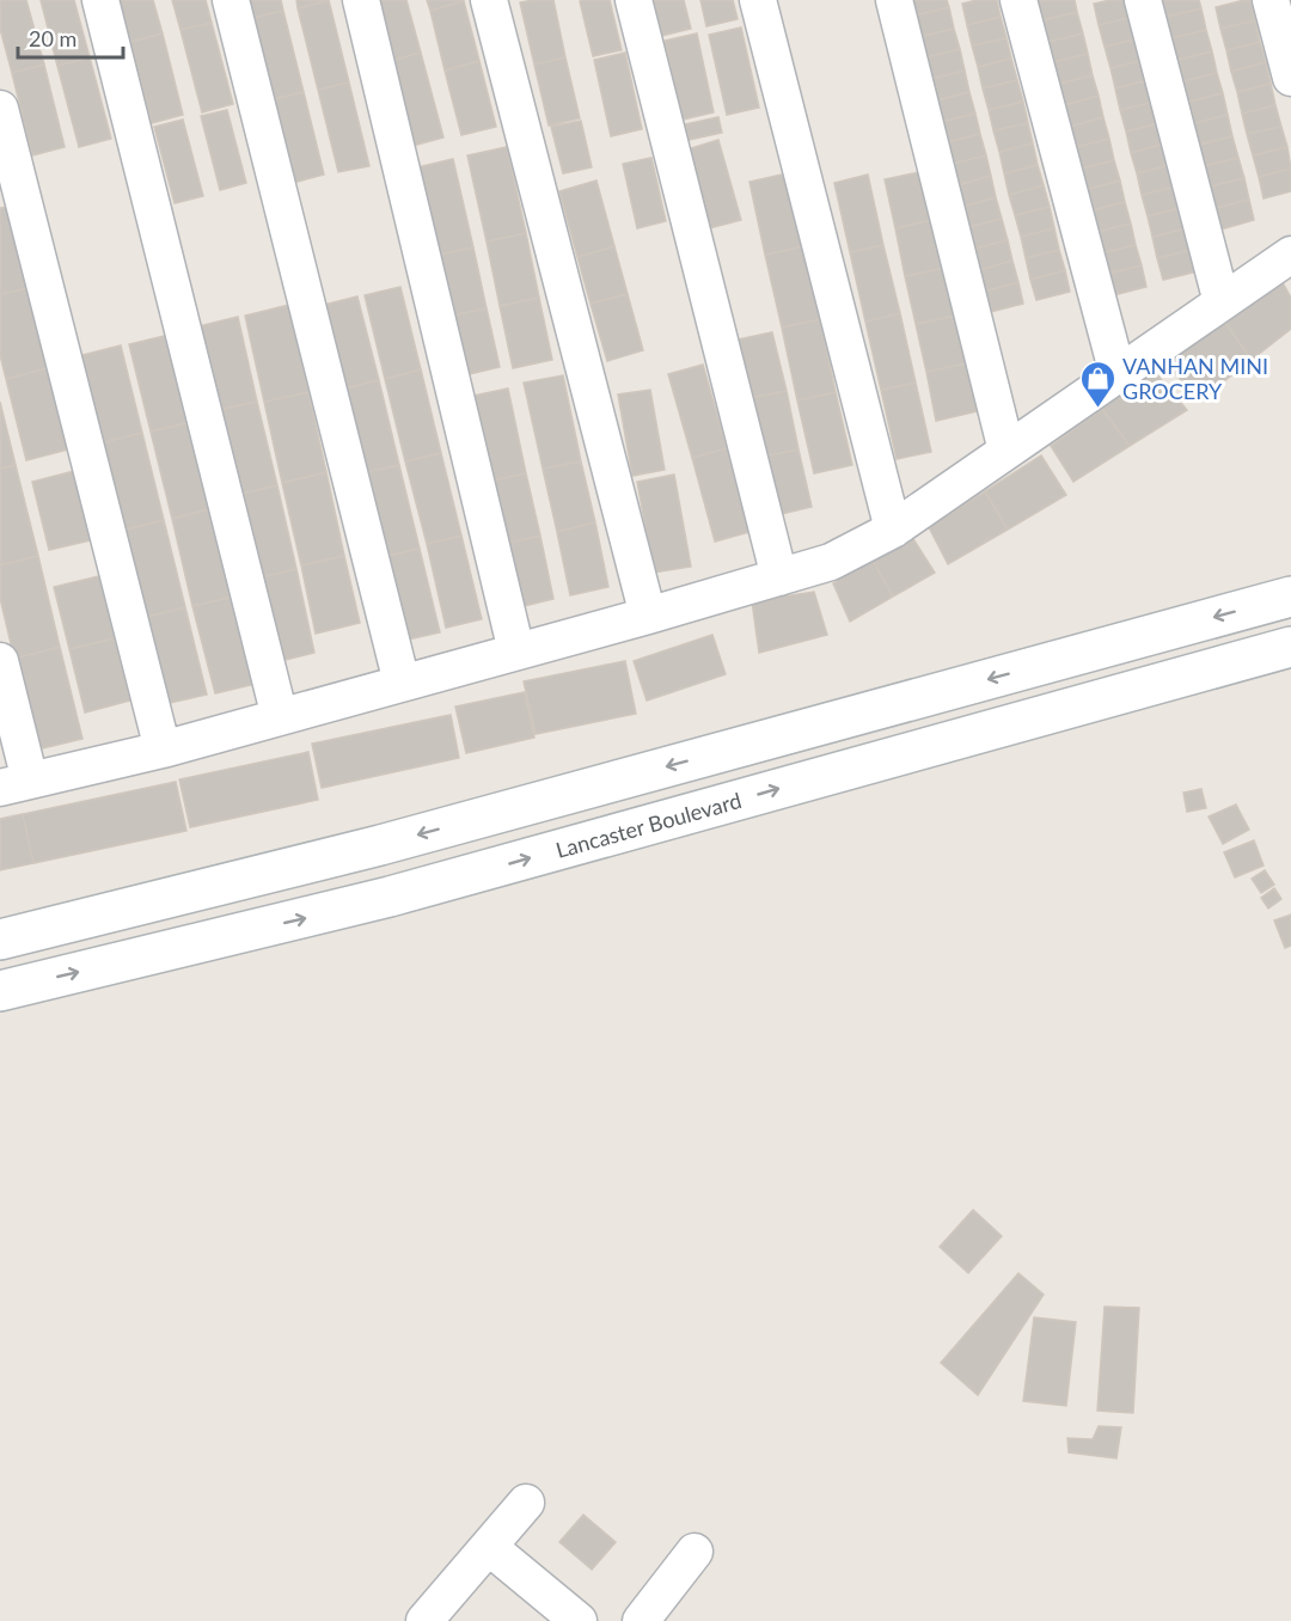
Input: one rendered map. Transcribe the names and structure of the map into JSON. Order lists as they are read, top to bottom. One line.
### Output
{"streets":{"main road":["Lancaster Boulevard"]},"places":{"shop":["VANHAN MINI GROCERY"]},"scale_bar":"20 m"}
